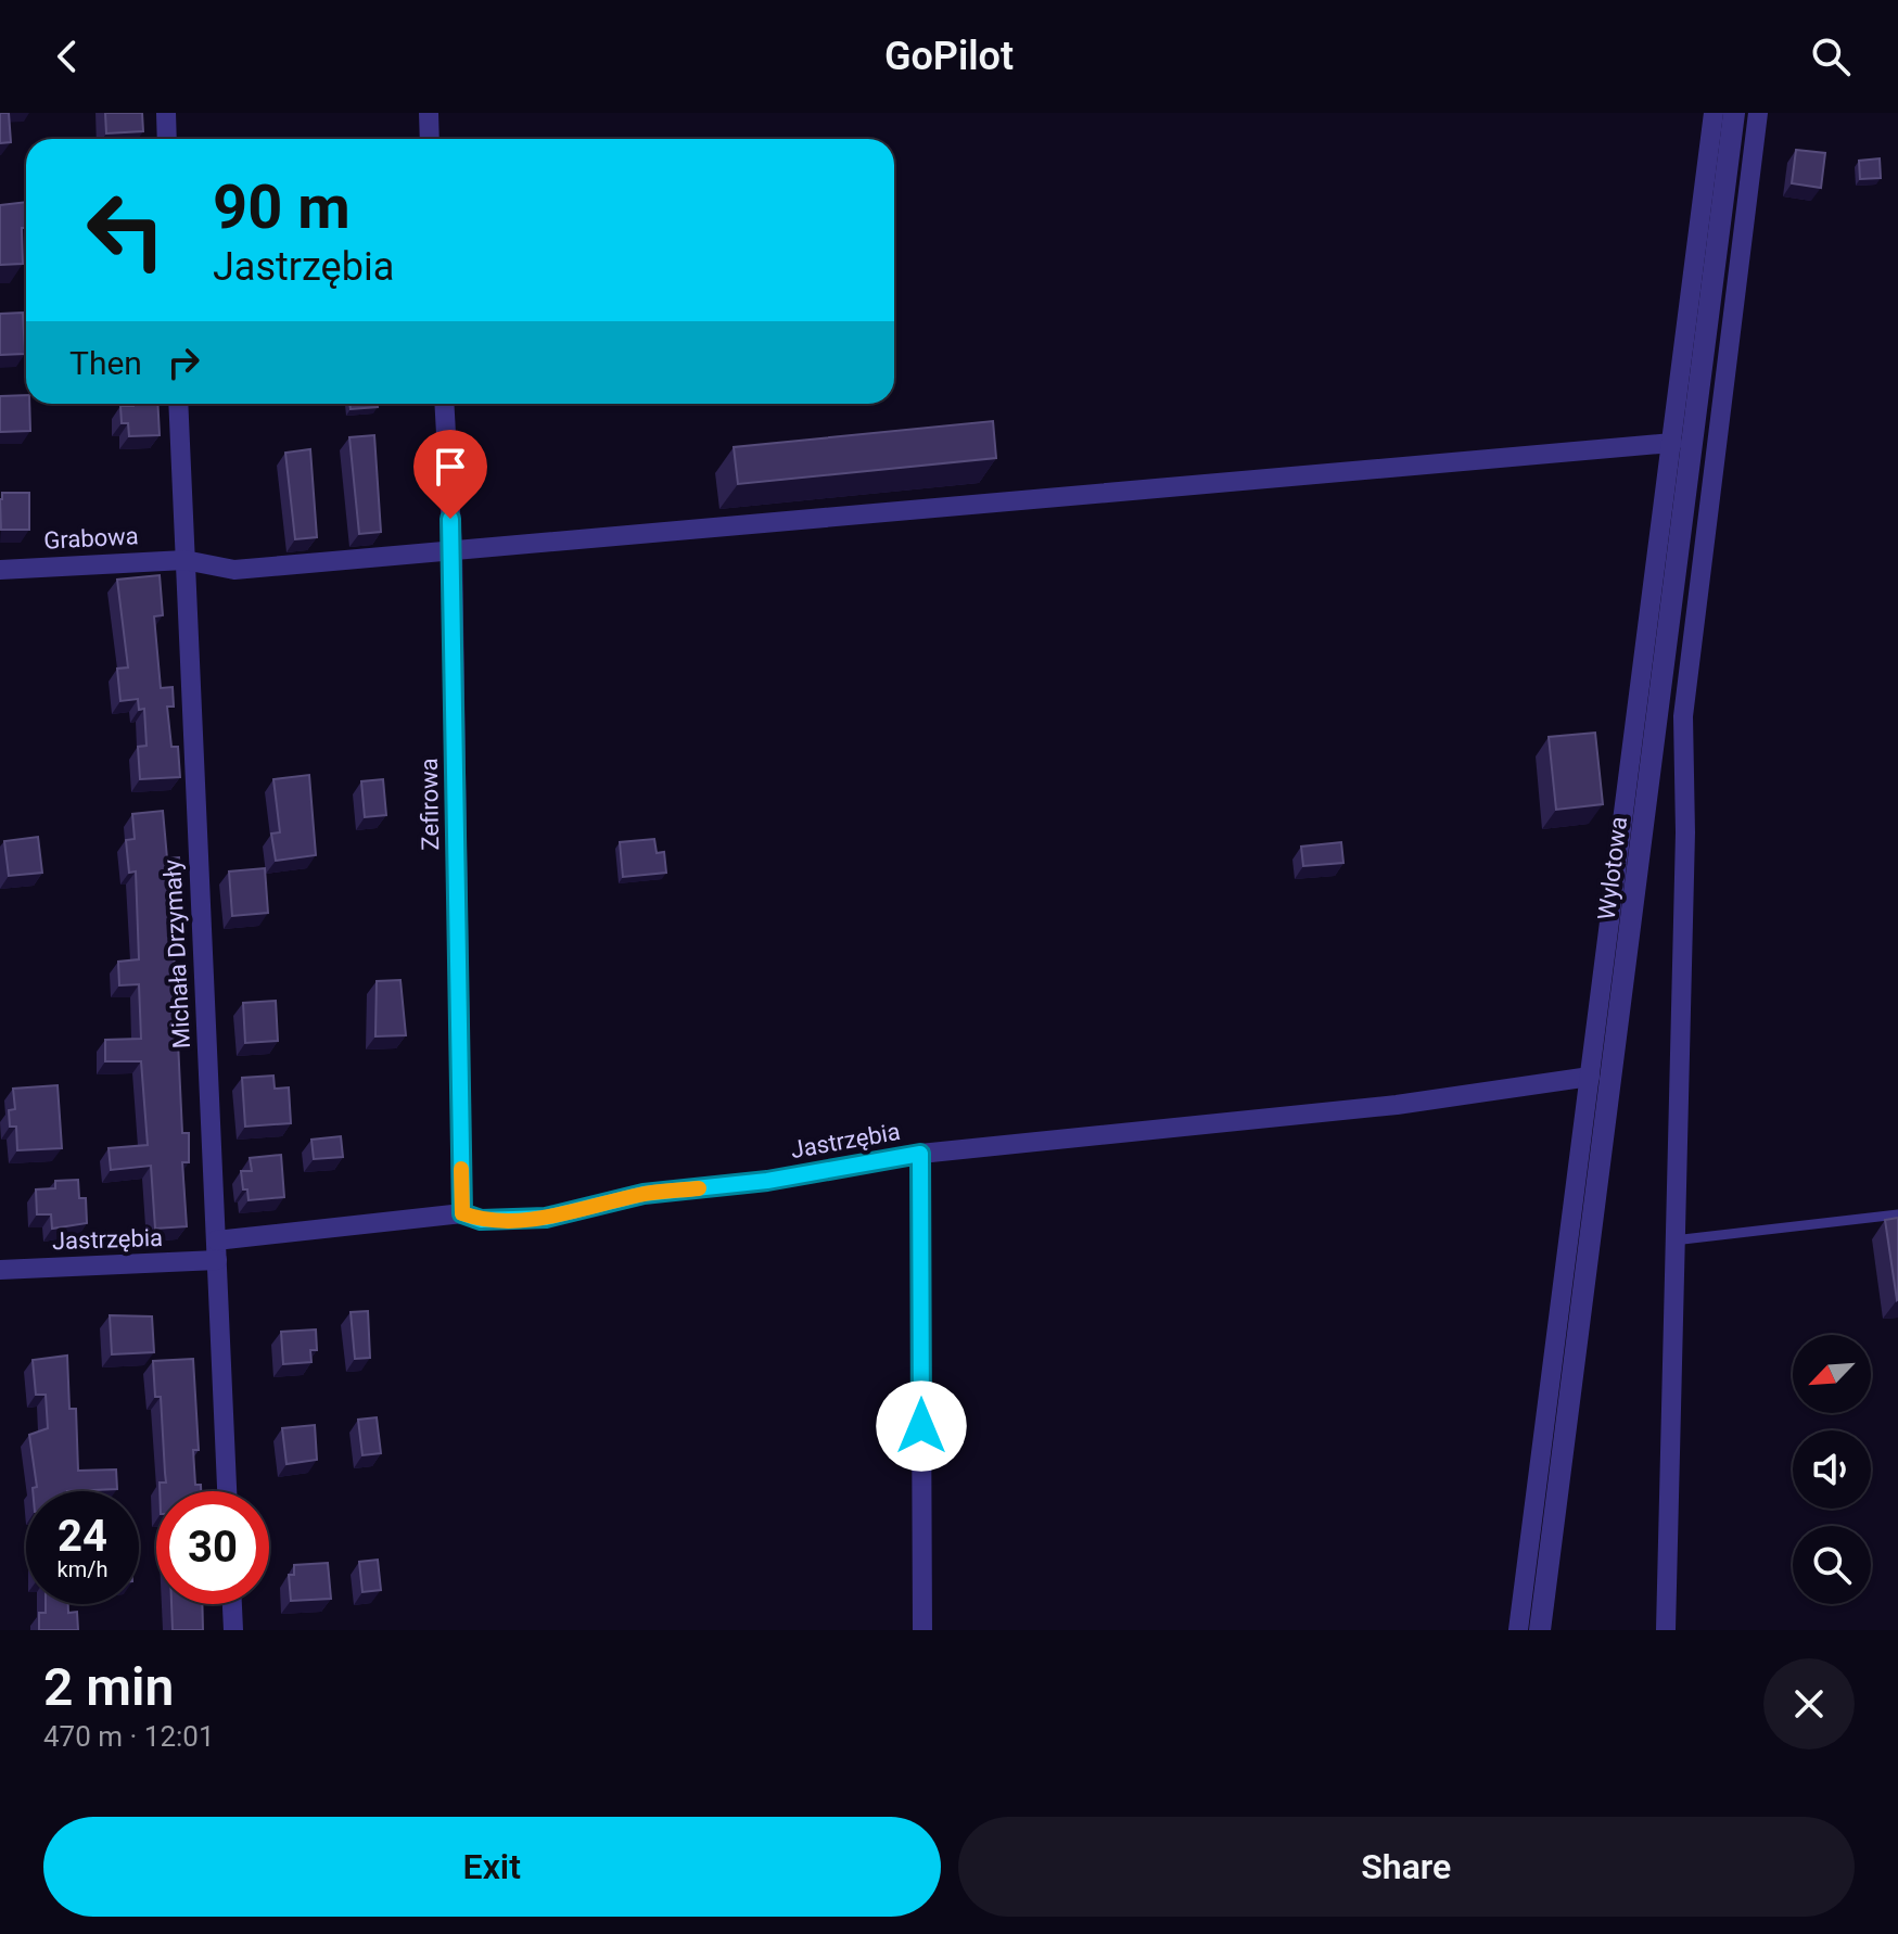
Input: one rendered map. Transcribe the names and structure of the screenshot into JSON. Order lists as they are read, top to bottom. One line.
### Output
{"streets":{"street":["Grabowa","Zefirowa","Wylotowa","Michała Drzymały","Jastrzębia"]},"crossings":[["Grabowa","Zefirowa"],["Grabowa","Wylotowa"],["Grabowa","Michała Drzymały"],["Zefirowa","Jastrzębia"],["Wylotowa","Jastrzębia"],["Michała Drzymały","Jastrzębia"]],"north":"bottom left","page":{"header":"GoPilot","turn":["90 m","Jastrzębia"],"then":"Then","speed":"24 km/h","limit":"30","heading":["2 min","470 m · 12:01"],"buttons":["Exit","Share"]}}
